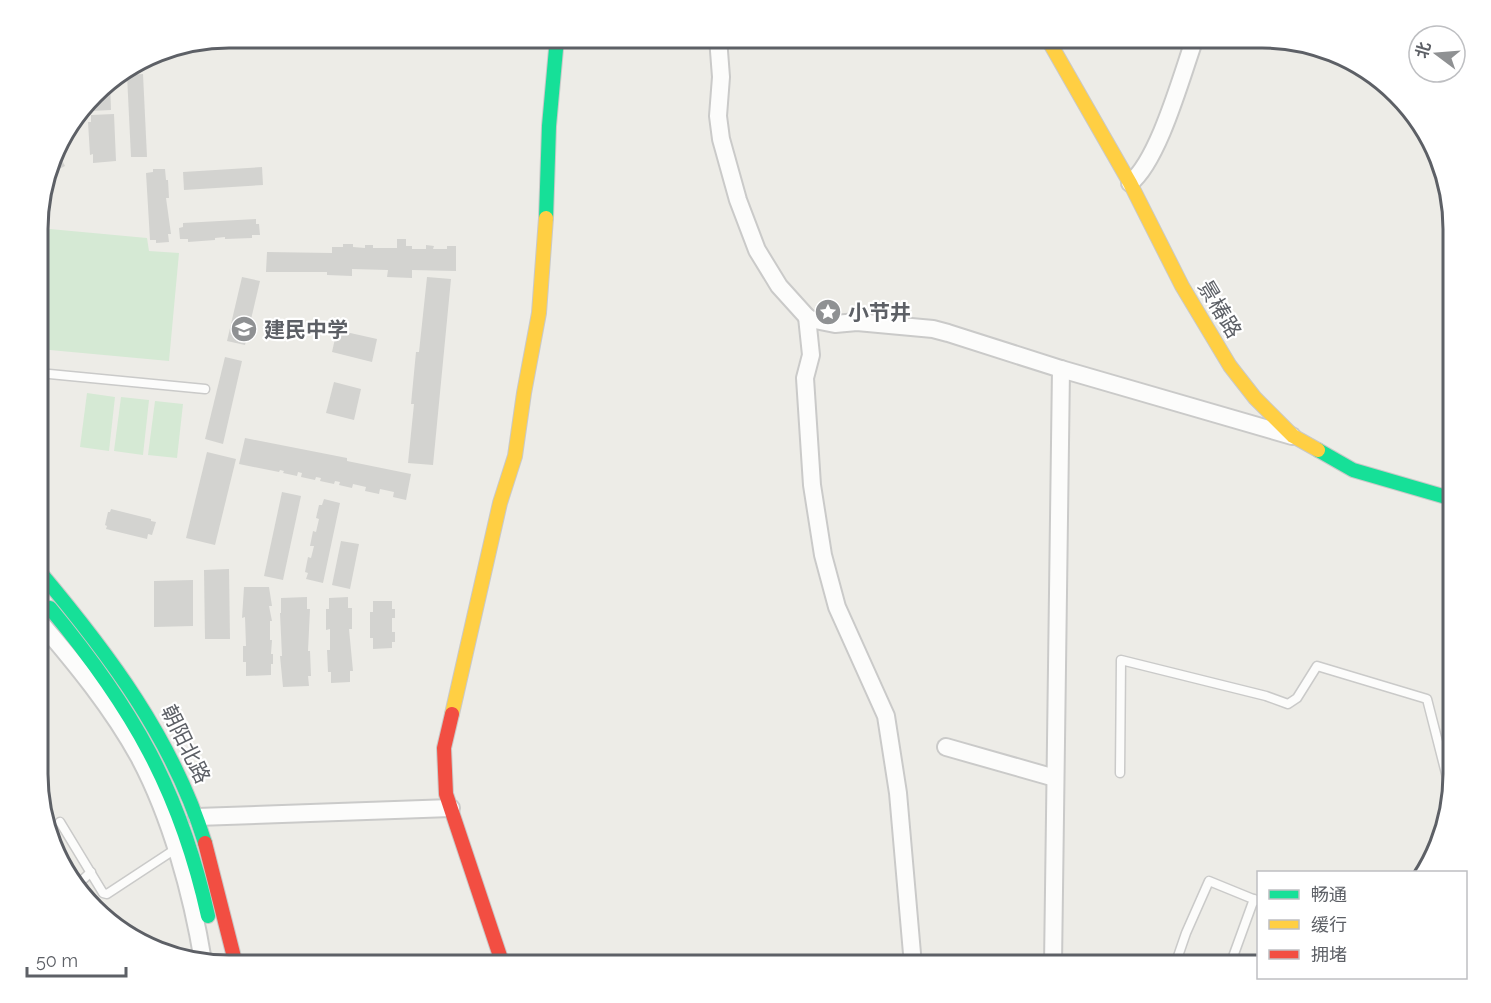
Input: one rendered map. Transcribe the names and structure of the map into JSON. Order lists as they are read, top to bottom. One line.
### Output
{"streets":{"street":["景椿路","朝阳北路"]},"places":{"place":["小节井"],"school or university":["建民中学"]},"legend":["畅通","缓行","拥堵"],"scale_bar":"50 m","north":"left"}
